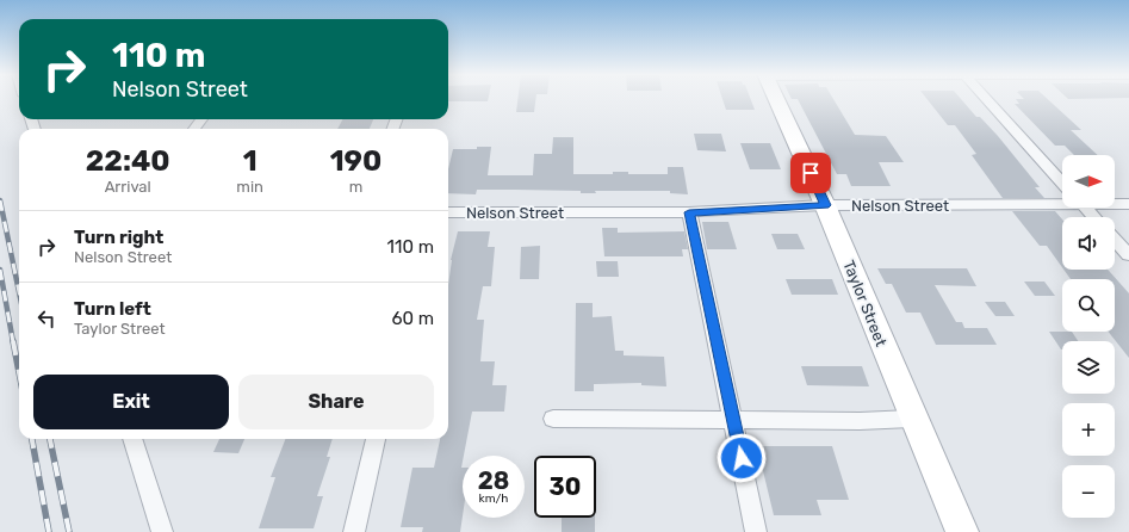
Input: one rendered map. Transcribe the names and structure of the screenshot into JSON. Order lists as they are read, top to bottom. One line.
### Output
{"streets":{"main road":["Taylor Street"],"street":["Nelson Street"]},"crossings":[["Nelson Street","Taylor Street"]],"north":"right","page":{"turn":["110 m","Nelson Street"],"eta":["22:40","Arrival","1","min","190","m"],"map_buttons":["+","−"],"list":[{"name":"Turn right","note":"Nelson Street","value":"110 m"},{"name":"Turn left","note":"Taylor Street","value":"60 m"}],"buttons":["Exit","Share"],"speed":"28 km/h","limit":"30"}}
